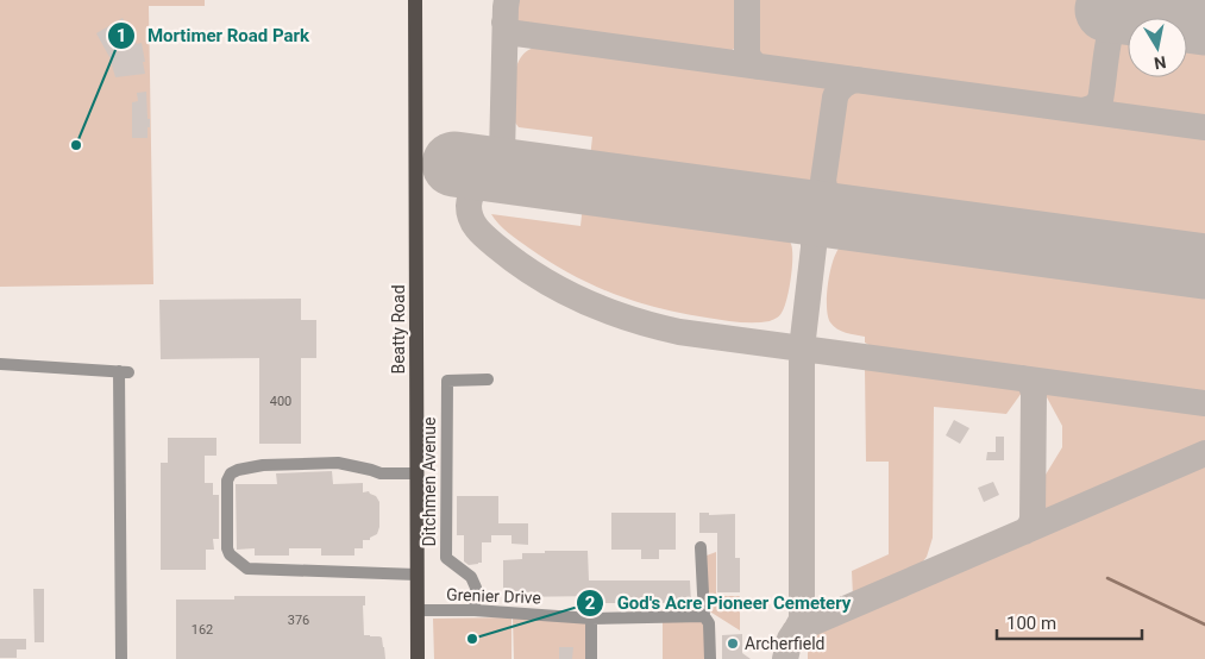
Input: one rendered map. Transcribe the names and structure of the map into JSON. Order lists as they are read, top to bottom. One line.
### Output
{"streets":{"main road":["Beatty Road"],"lane":["Ditchmen Avenue","Grenier Drive"]},"crossings":[["Beatty Road","Grenier Drive"],["Ditchmen Avenue","Grenier Drive"]],"places":["Mortimer Road Park","God's Acre Pioneer Cemetery","Archerfield"],"house_numbers":["400","376","162"],"scale_bar":"100 m","north":"bottom"}
